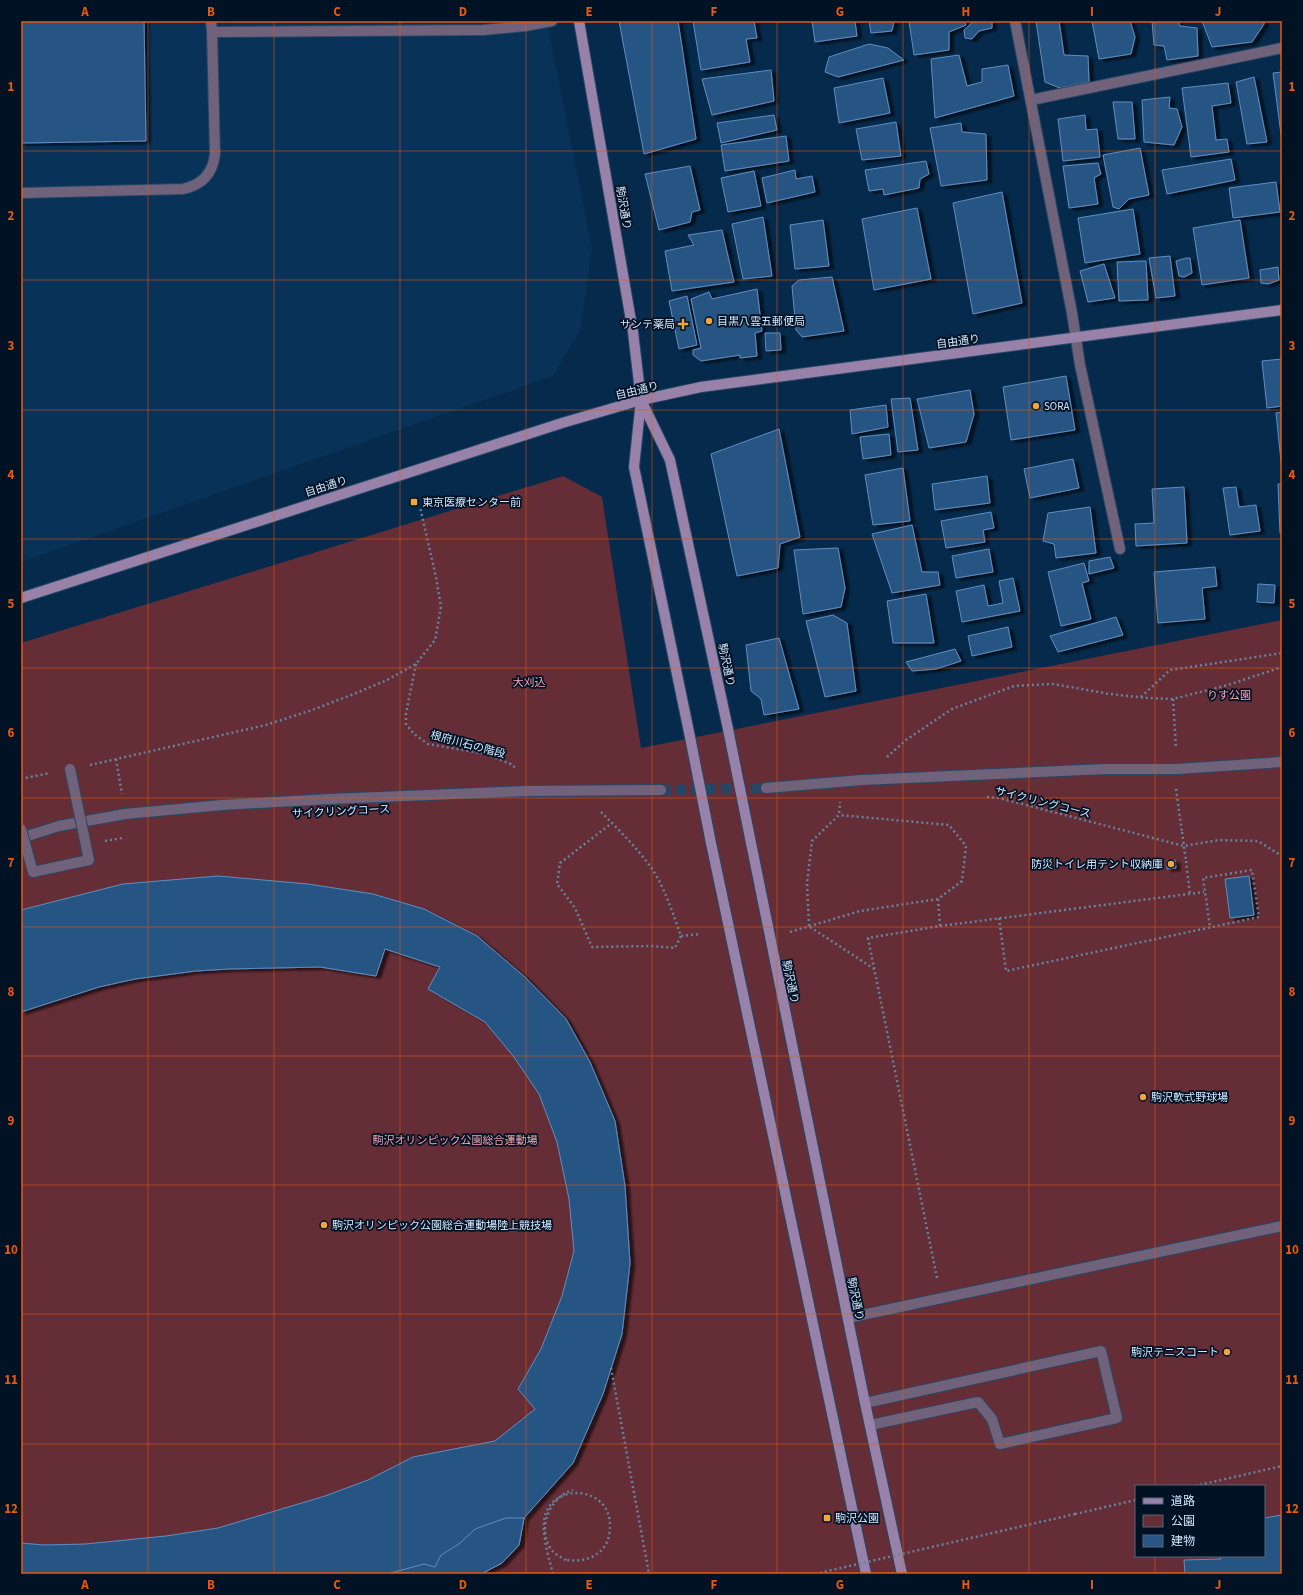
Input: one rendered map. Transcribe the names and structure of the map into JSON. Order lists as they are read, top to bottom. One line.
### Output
{"streets":{"main road":["駒沢通り","自由通り"],"path":["根府川石の階段","サイクリングコース"]},"crossings":[["駒沢通り","自由通り"]],"parks":["大刈込","りす公園","駒沢オリンピック公園総合運動場"],"places":{"other":["目黒八雲五郵便局","SORA","防災トイレ用テント収納庫","駒沢軟式野球場","駒沢オリンピック公園総合運動場陸上競技場","駒沢テニスコート"],"health":["サンテ薬局"],"transit":["東京医療センター前","駒沢公園"]},"legend":["道路","公園","建物"],"grid":{"columns":["A","B","C","D","E","F","G","H","I","J"],"rows":["1","2","3","4","5","6","7","8","9","10","11","12"]}}
